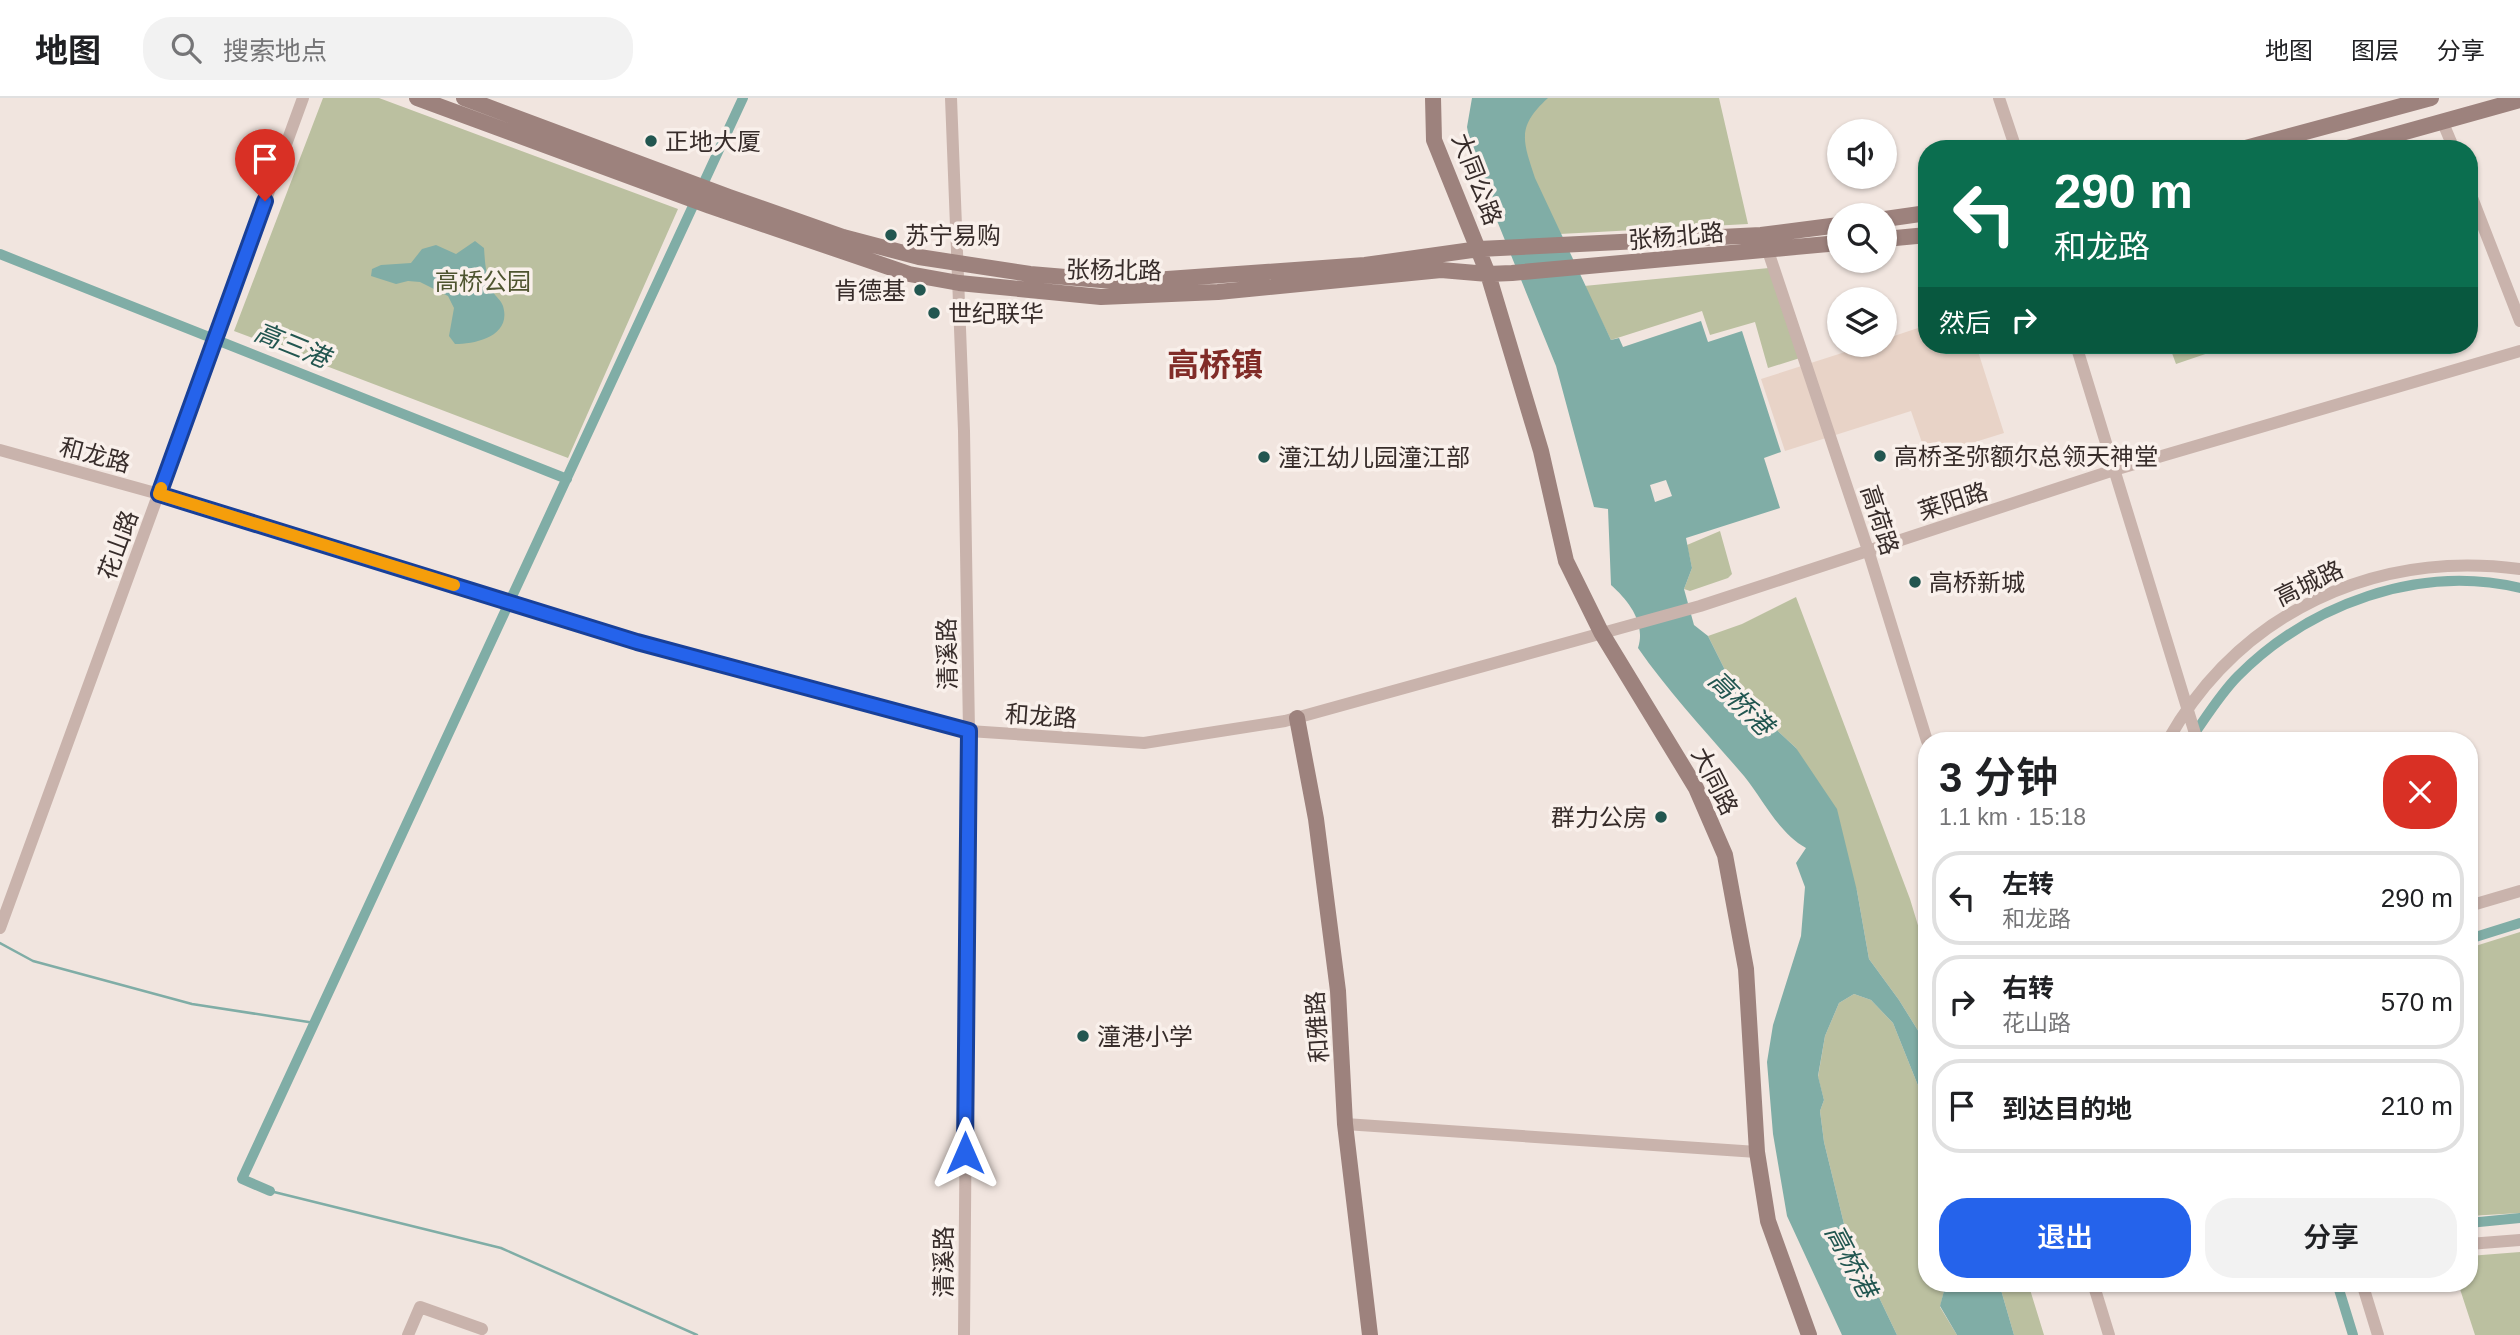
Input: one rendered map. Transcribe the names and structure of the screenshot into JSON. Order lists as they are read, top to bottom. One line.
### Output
{"streets":{"main road":["大同公路","张杨北路","大同路","和雅路"],"street":["和龙路","莱阳路","高荷路","花山路","高城路","清溪路"]},"crossings":[["大同公路","张杨北路"],["大同公路","大同路"],["张杨北路","高荷路"],["张杨北路","清溪路"],["张杨北路","大同路"],["和龙路","莱阳路"],["和龙路","花山路"],["和龙路","清溪路"],["和龙路","大同路"],["和龙路","和雅路"],["莱阳路","高荷路"],["莱阳路","大同路"]],"districts":["高桥镇"],"water":["高三港","高桥港"],"parks":["高桥公园"],"places":["正地大厦","苏宁易购","肯德基","世纪联华","高桥圣弥额尔总领天神堂","潼江幼儿园潼江部","高桥新城","群力公房","潼港小学"],"page":{"header":"地图","search":"搜索地点","nav":["地图","图层","分享"],"turn":["290 m","和龙路"],"then":"然后","heading":["3 分钟","1.1 km · 15:18"],"list":[{"name":"左转","note":"和龙路","value":"290 m"},{"name":"右转","note":"花山路","value":"570 m"},{"name":"到达目的地","value":"210 m"}],"buttons":["退出","分享"]}}
